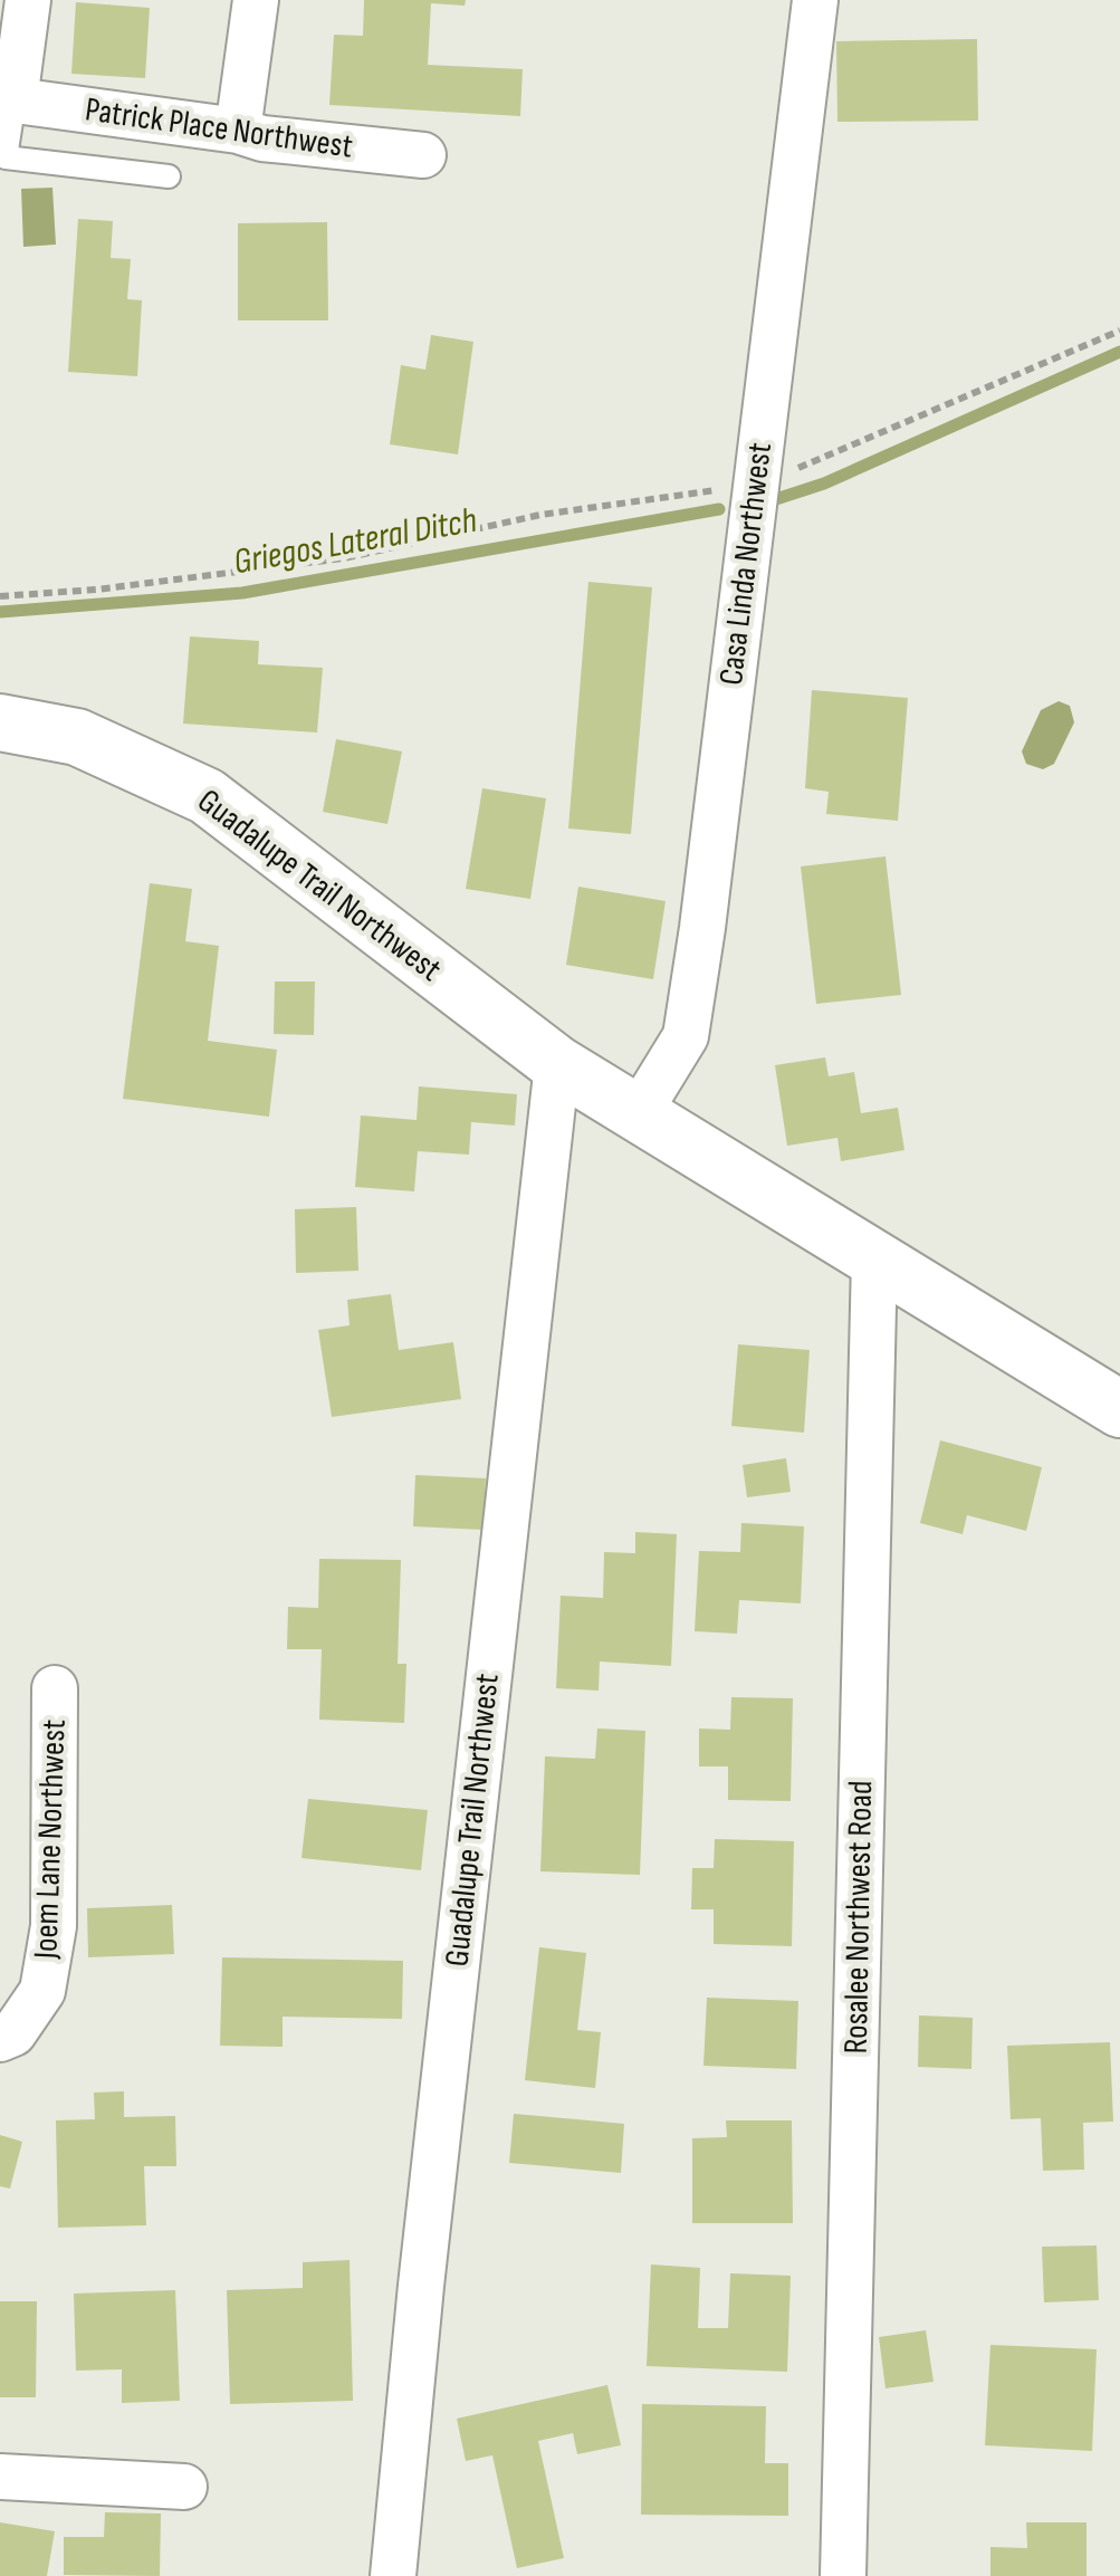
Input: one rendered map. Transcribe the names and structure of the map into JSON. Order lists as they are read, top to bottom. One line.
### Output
{"streets":{"street":["Patrick Place Northwest","Casa Linda Northwest","Guadalupe Trail Northwest","Joem Lane Northwest","Rosalee Northwest Road"]},"crossings":[["Casa Linda Northwest","Guadalupe Trail Northwest"],["Guadalupe Trail Northwest","Rosalee Northwest Road"]],"water":["Griegos Lateral Ditch"]}
